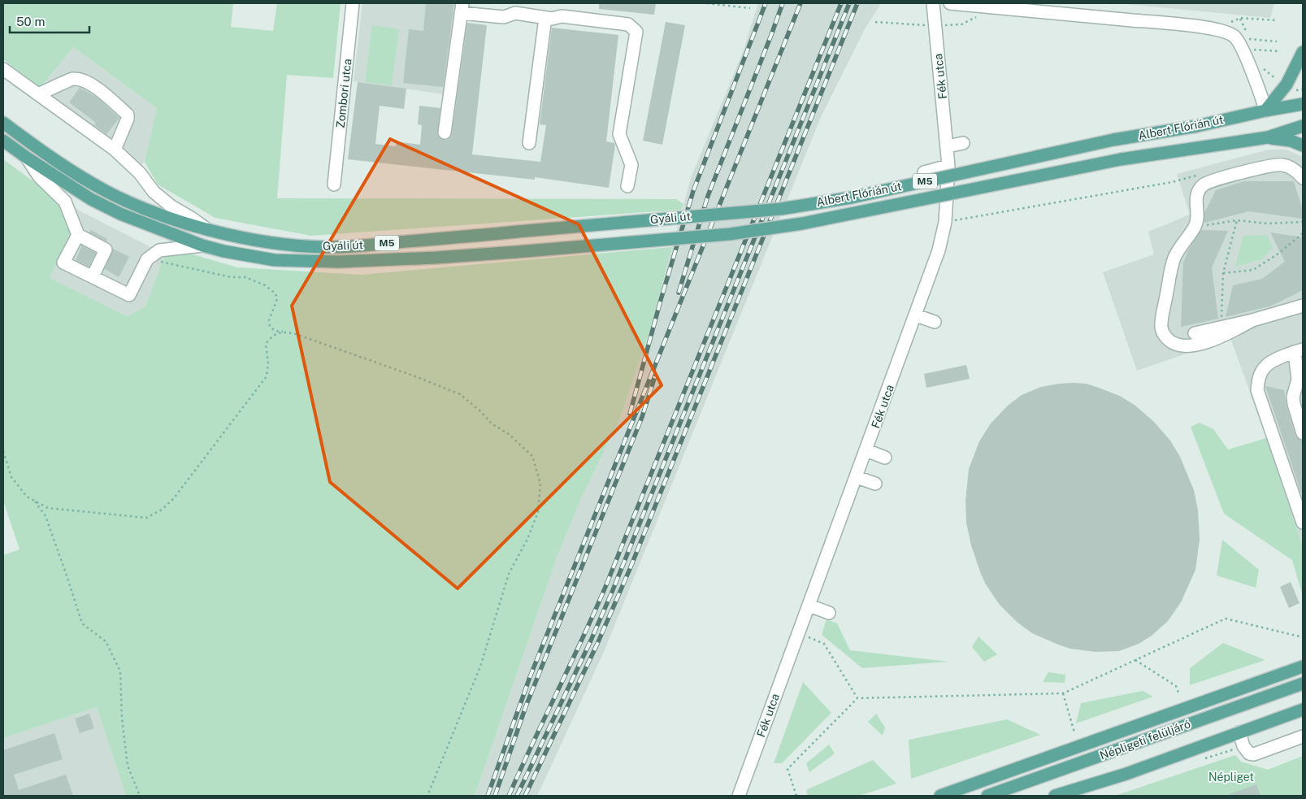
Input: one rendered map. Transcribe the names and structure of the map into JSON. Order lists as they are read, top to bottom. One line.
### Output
{"streets":{"main road":["Albert Flórián út","M5","Gyáli út","Népligeti felüljáró"],"street":["Fék utca","Zombori utca"]},"crossings":[["Albert Flórián út","M5"],["Albert Flórián út","Gyáli út"]],"parks":["Népliget"],"scale_bar":"50 m"}
